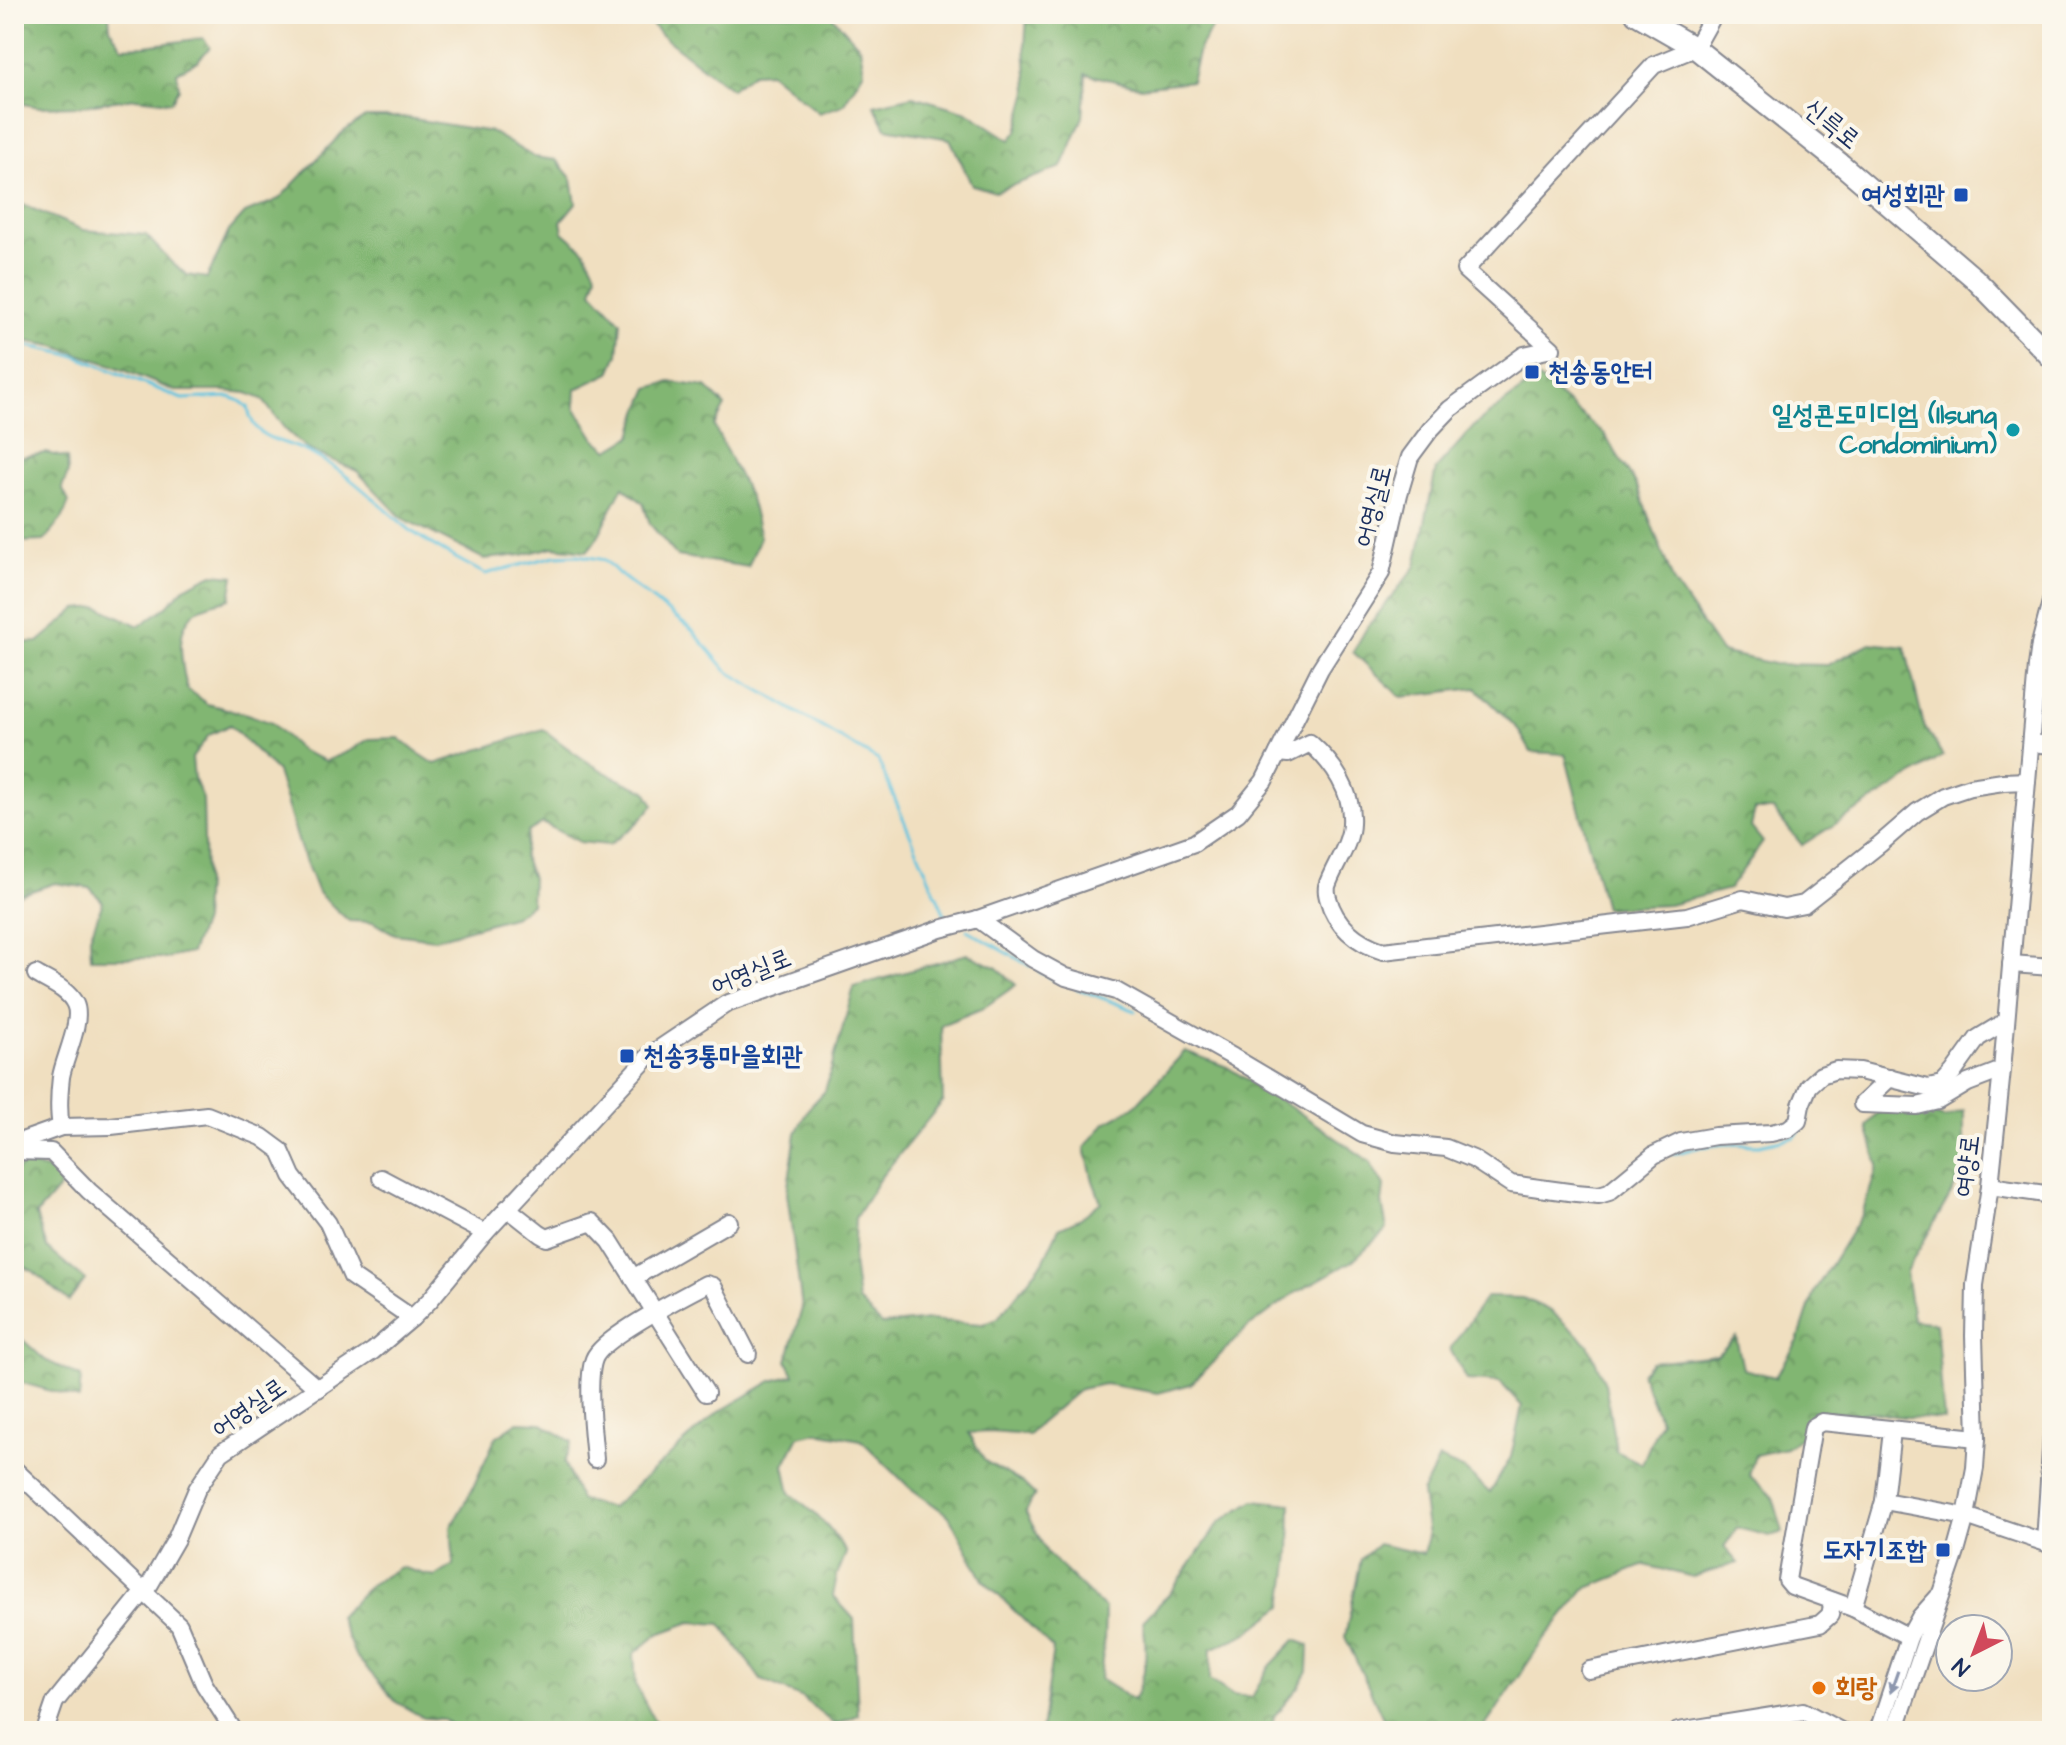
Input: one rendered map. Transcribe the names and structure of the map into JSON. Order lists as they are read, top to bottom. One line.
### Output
{"streets":{"main road":["신륵로"],"street":["어영실로","여양로"]},"crossings":[["신륵로","어영실로"]],"places":{"transit":["여성회관","천송동안터","천송3통마을회관","도자기조합"],"other":["일성콘도미디엄 (Ilsung Condominium)","회랑"]},"north":"bottom left"}
